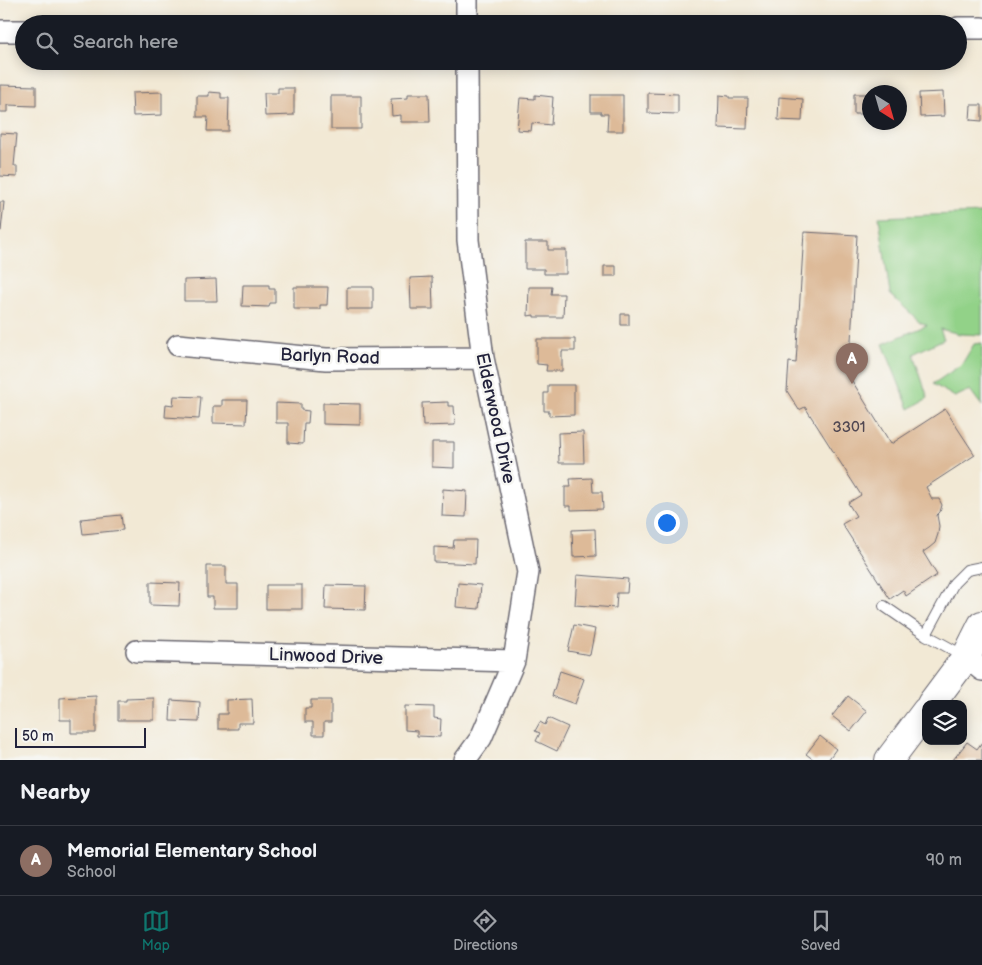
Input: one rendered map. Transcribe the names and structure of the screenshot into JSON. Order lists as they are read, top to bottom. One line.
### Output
{"streets":{"street":["Barlyn Road","Elderwood Drive","Linwood Drive"]},"crossings":[["Barlyn Road","Elderwood Drive"],["Elderwood Drive","Linwood Drive"]],"house_numbers":["3301"],"scale_bar":"50 m","north":"bottom right","page":{"search":"Search here","pins":"A","scale":"50 m","heading":"Nearby","list":[{"mark":"A","name":"Memorial Elementary School","note":"School","value":"90 m"}],"nav":["Map","Directions","Saved"]}}
